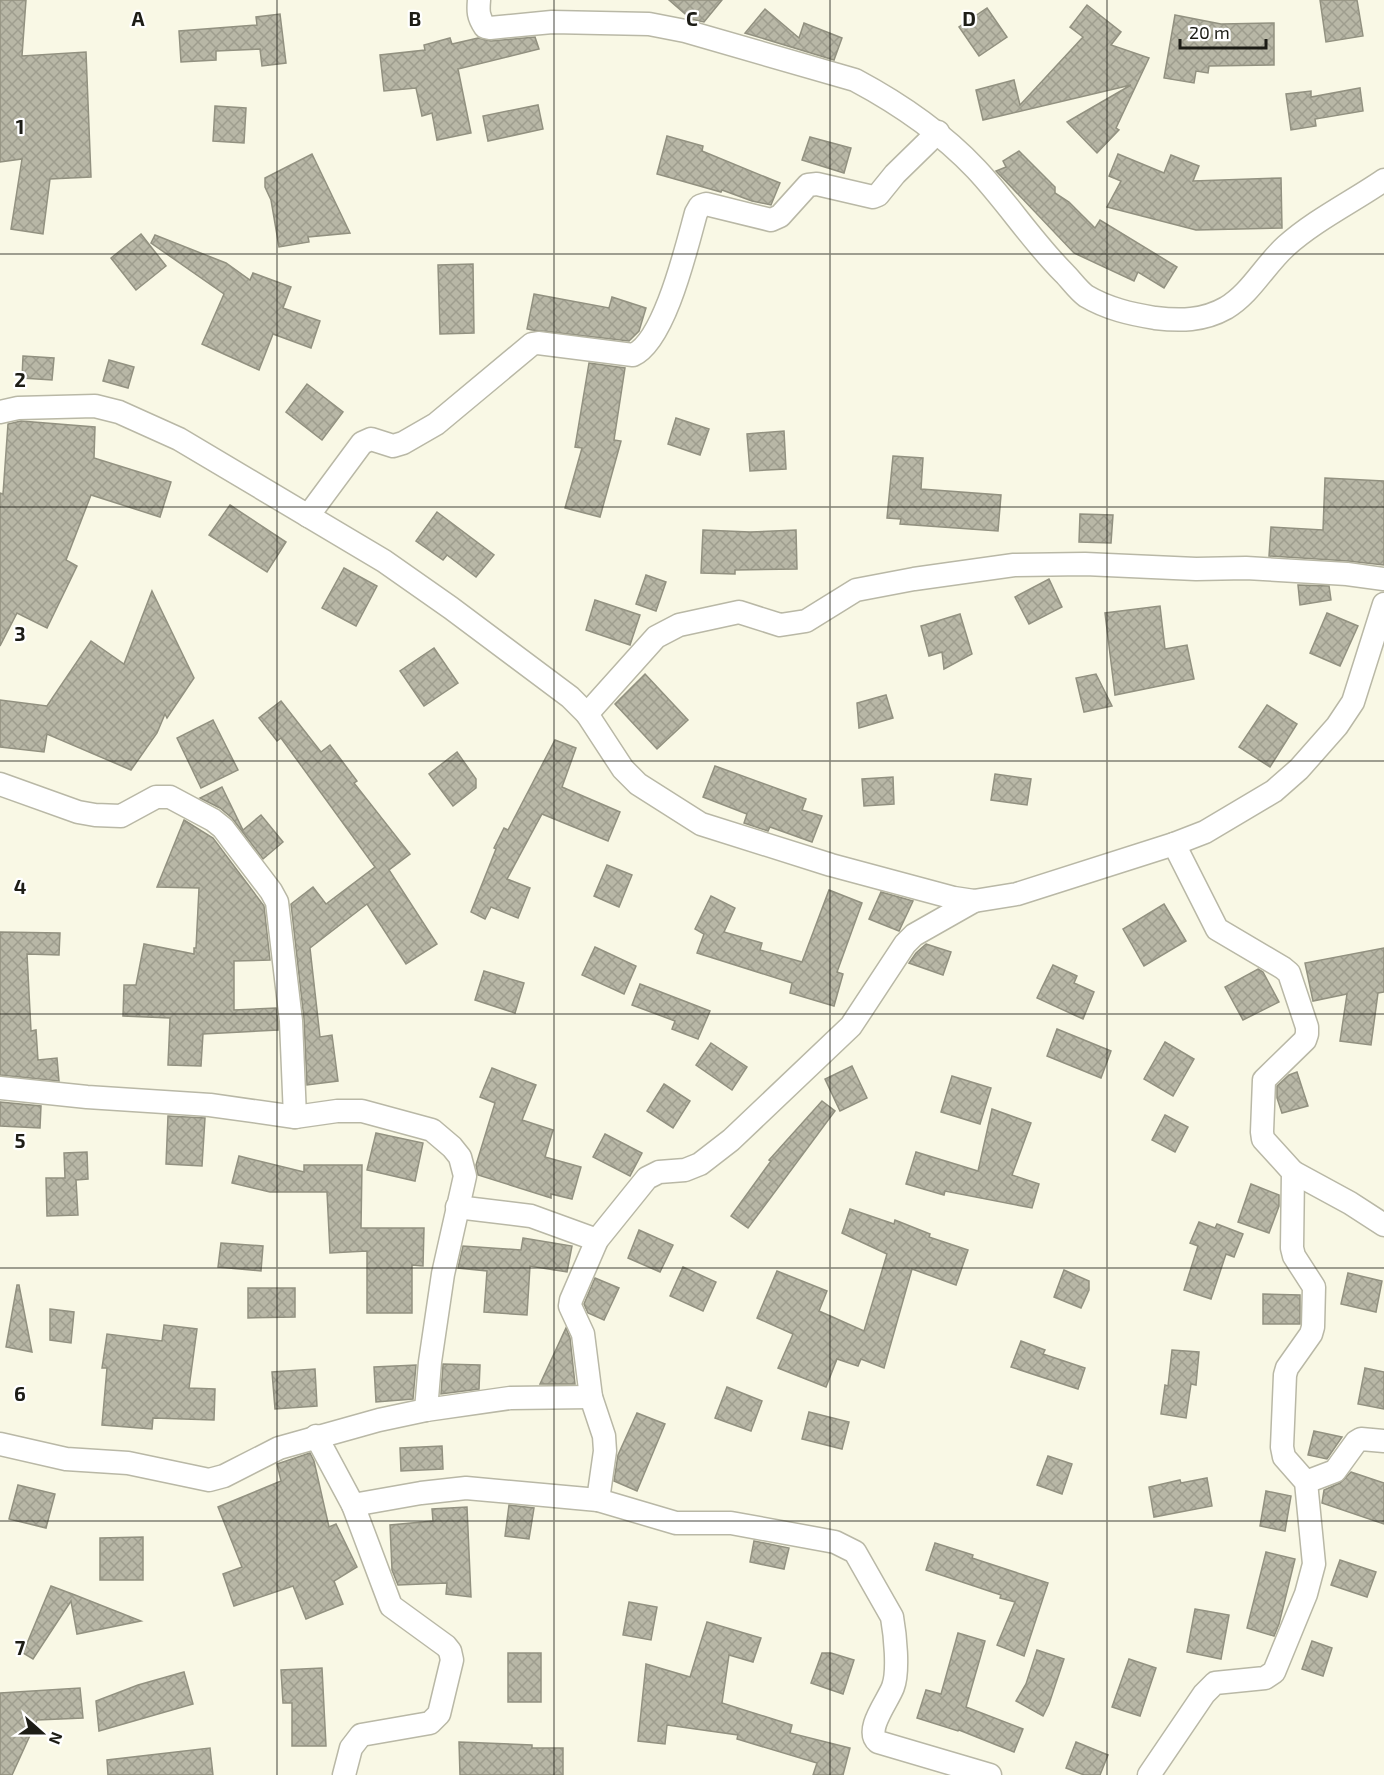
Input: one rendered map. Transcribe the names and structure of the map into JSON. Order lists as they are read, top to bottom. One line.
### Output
{"scale_bar":"20 m","north":"right","grid":{"columns":["A","B","C","D"],"rows":["1","2","3","4","5","6","7"]}}
